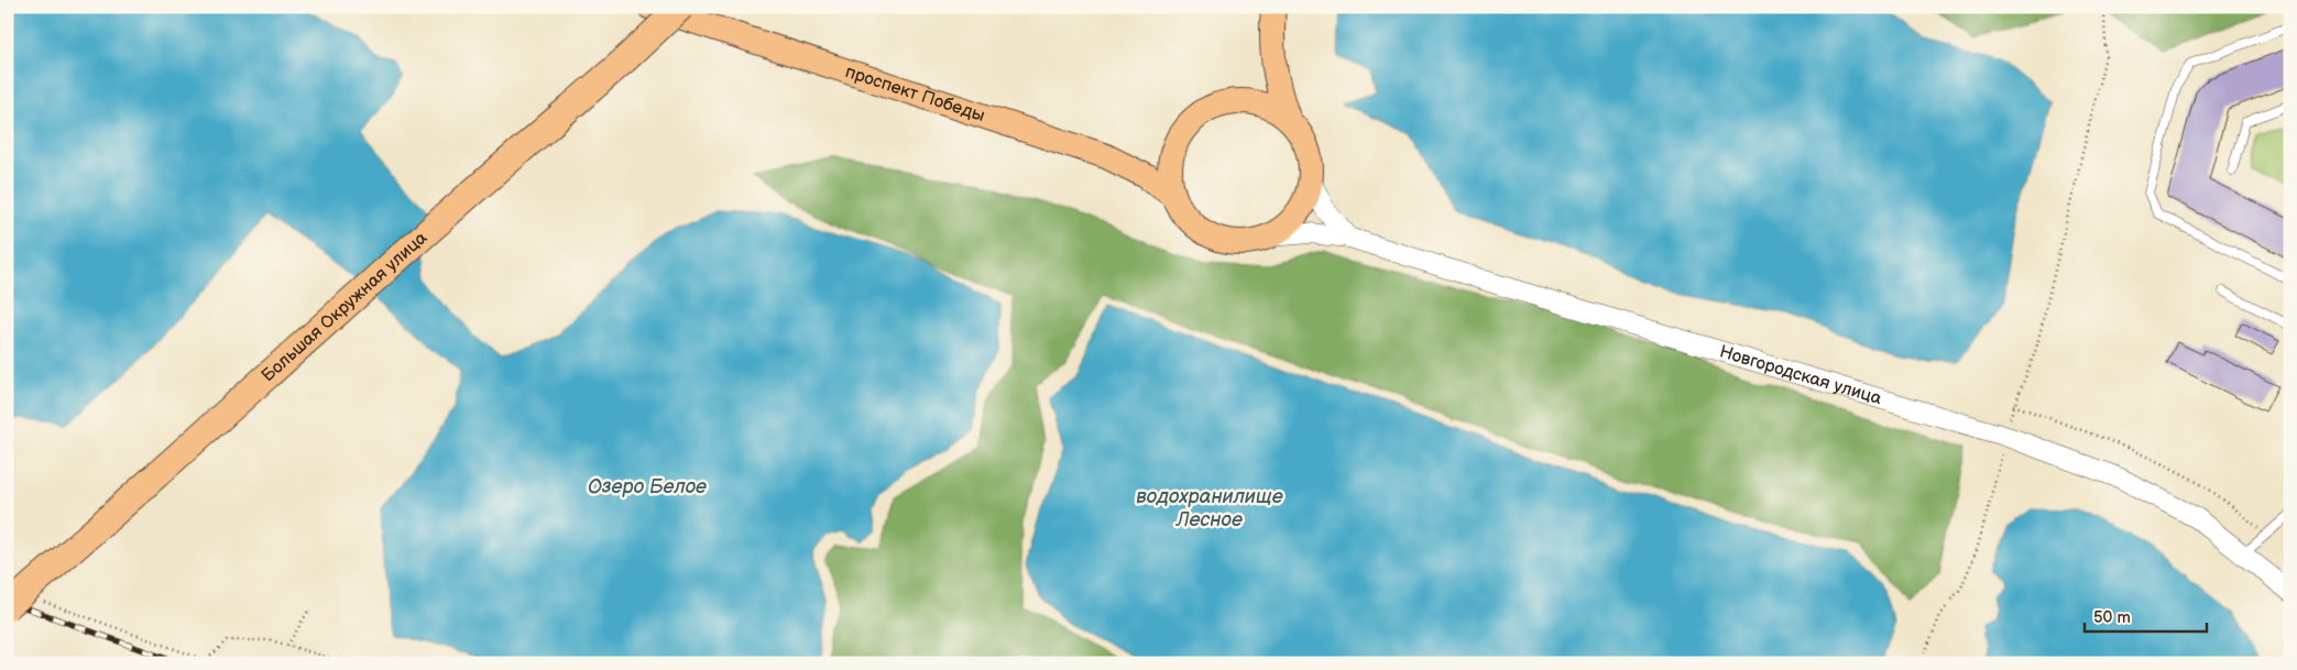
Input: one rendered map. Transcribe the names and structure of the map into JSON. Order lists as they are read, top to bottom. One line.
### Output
{"streets":{"highway":["Большая Окружная улица"],"main road":["проспект Победы"],"street":["Новгородская улица"]},"crossings":[["проспект Победы","Новгородская улица"]],"water":["Озеро Белое","водохранилище Лесное"],"scale_bar":"50 m"}
